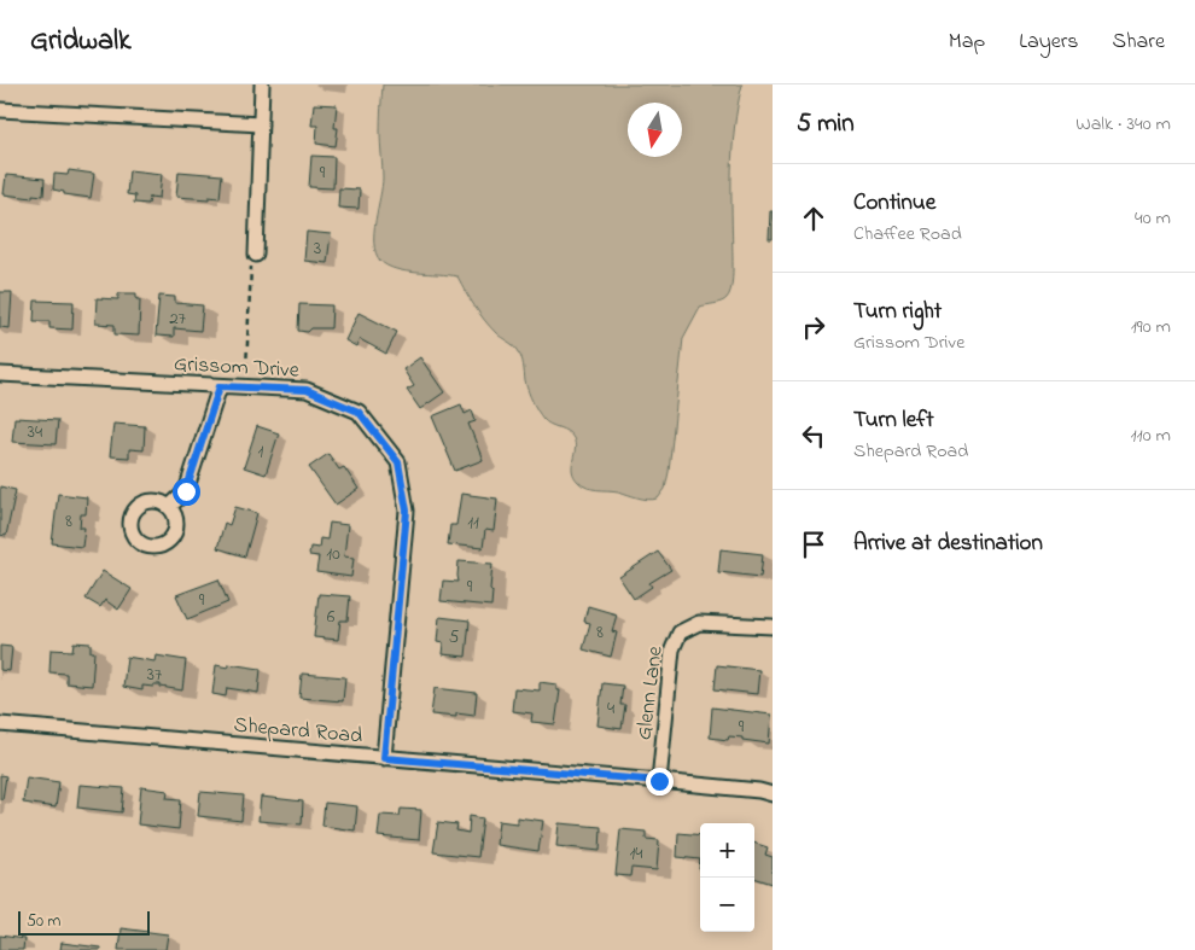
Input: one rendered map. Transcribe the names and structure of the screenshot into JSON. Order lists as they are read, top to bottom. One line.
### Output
{"streets":{"street":["Grissom Drive","Glenn Lane","Shepard Road"]},"crossings":[["Grissom Drive","Shepard Road"],["Glenn Lane","Shepard Road"]],"house_numbers":["9","3","27","34","1","8","11","10","9","9","6","8","5","37","4","9","14"],"scale_bar":"50 m","north":"bottom","page":{"header":"Gridwalk","nav":["Map","Layers","Share"],"heading":["5 min","Walk · 340 m"],"list":[["Continue","Chaffee Road","40 m"],["Turn right","Grissom Drive","190 m"],["Turn left","Shepard Road","110 m"],"Arrive at destination"],"map_buttons":["+","−"],"scale":"50 m"}}
